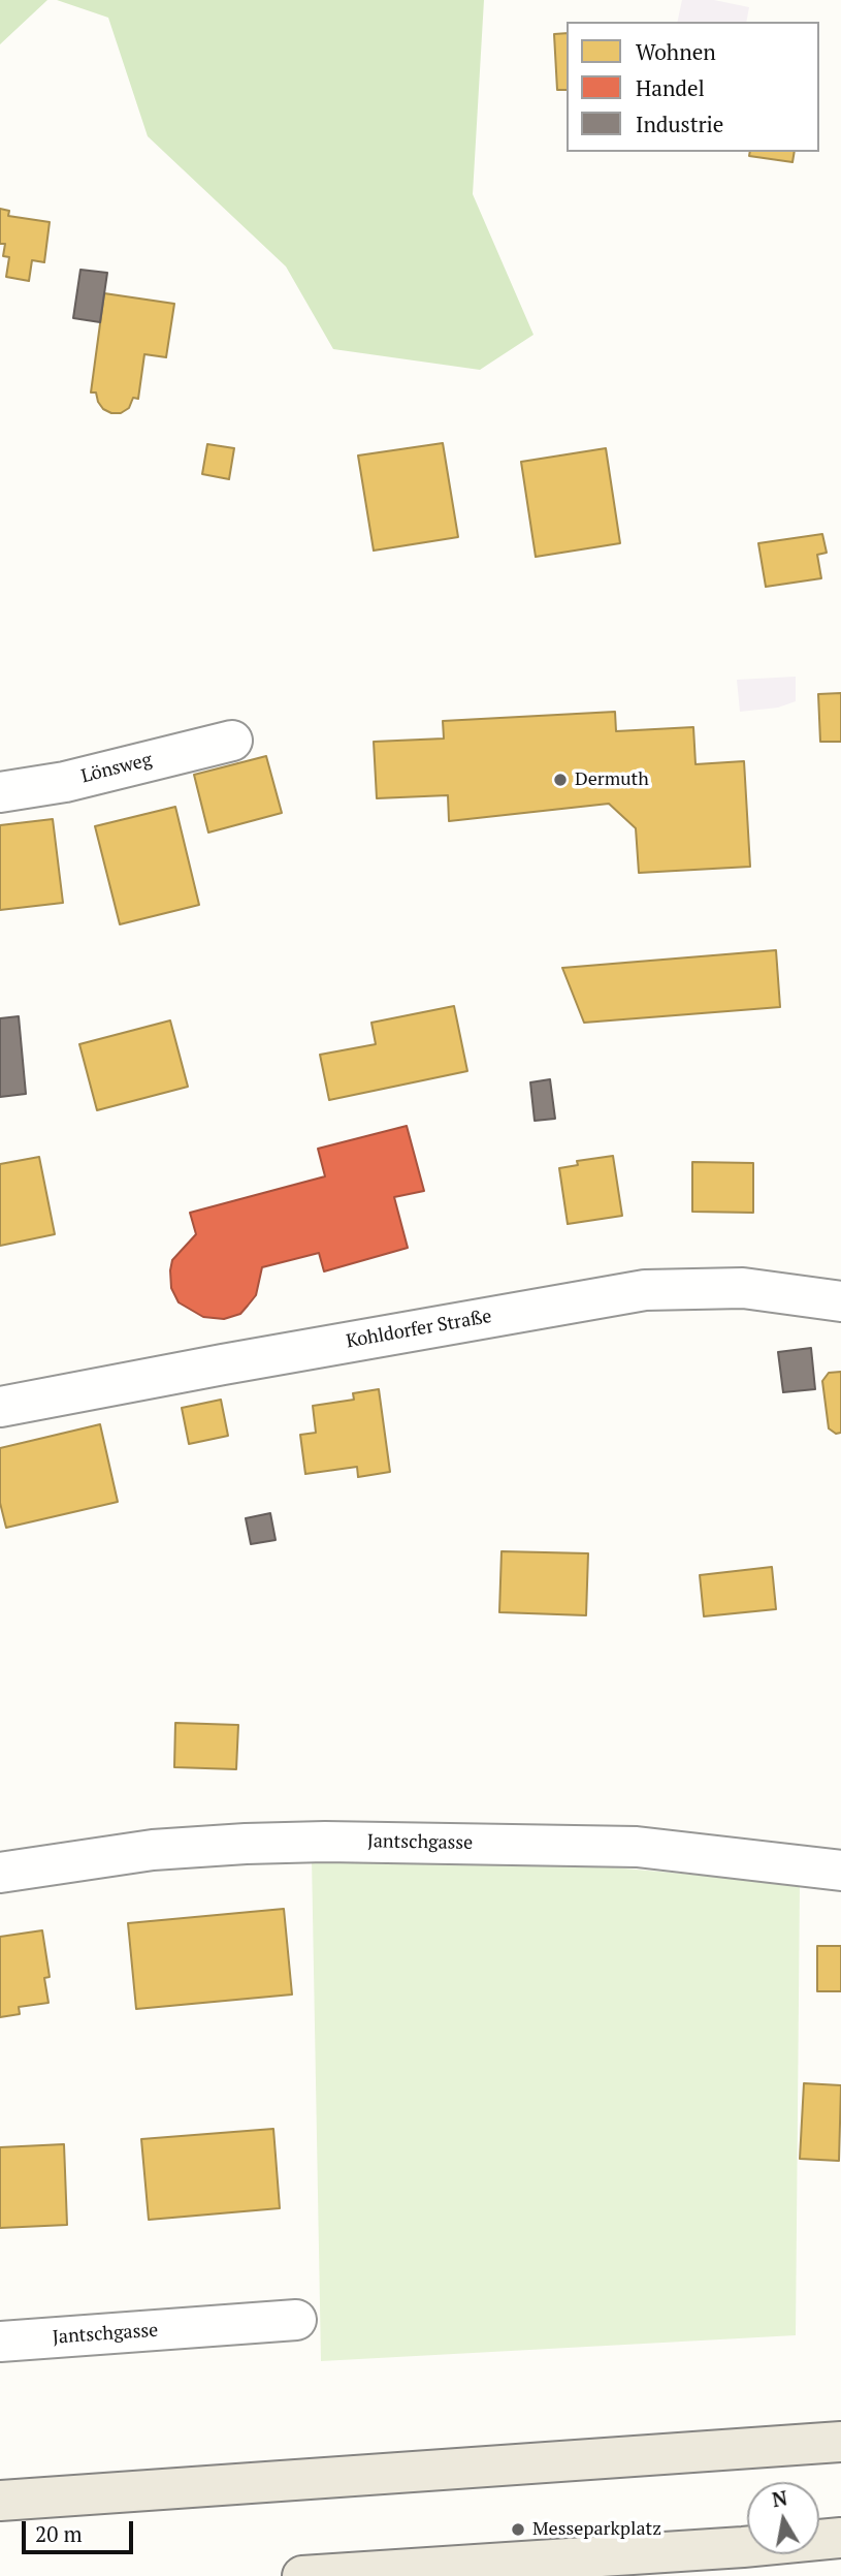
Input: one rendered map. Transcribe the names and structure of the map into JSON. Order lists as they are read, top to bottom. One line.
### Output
{"streets":{"street":["Lönsweg","Kohldorfer Straße","Jantschgasse"]},"places":["Dermuth","Messeparkplatz"],"legend":["Wohnen","Handel","Industrie"],"scale_bar":"20 m","north":"top"}
